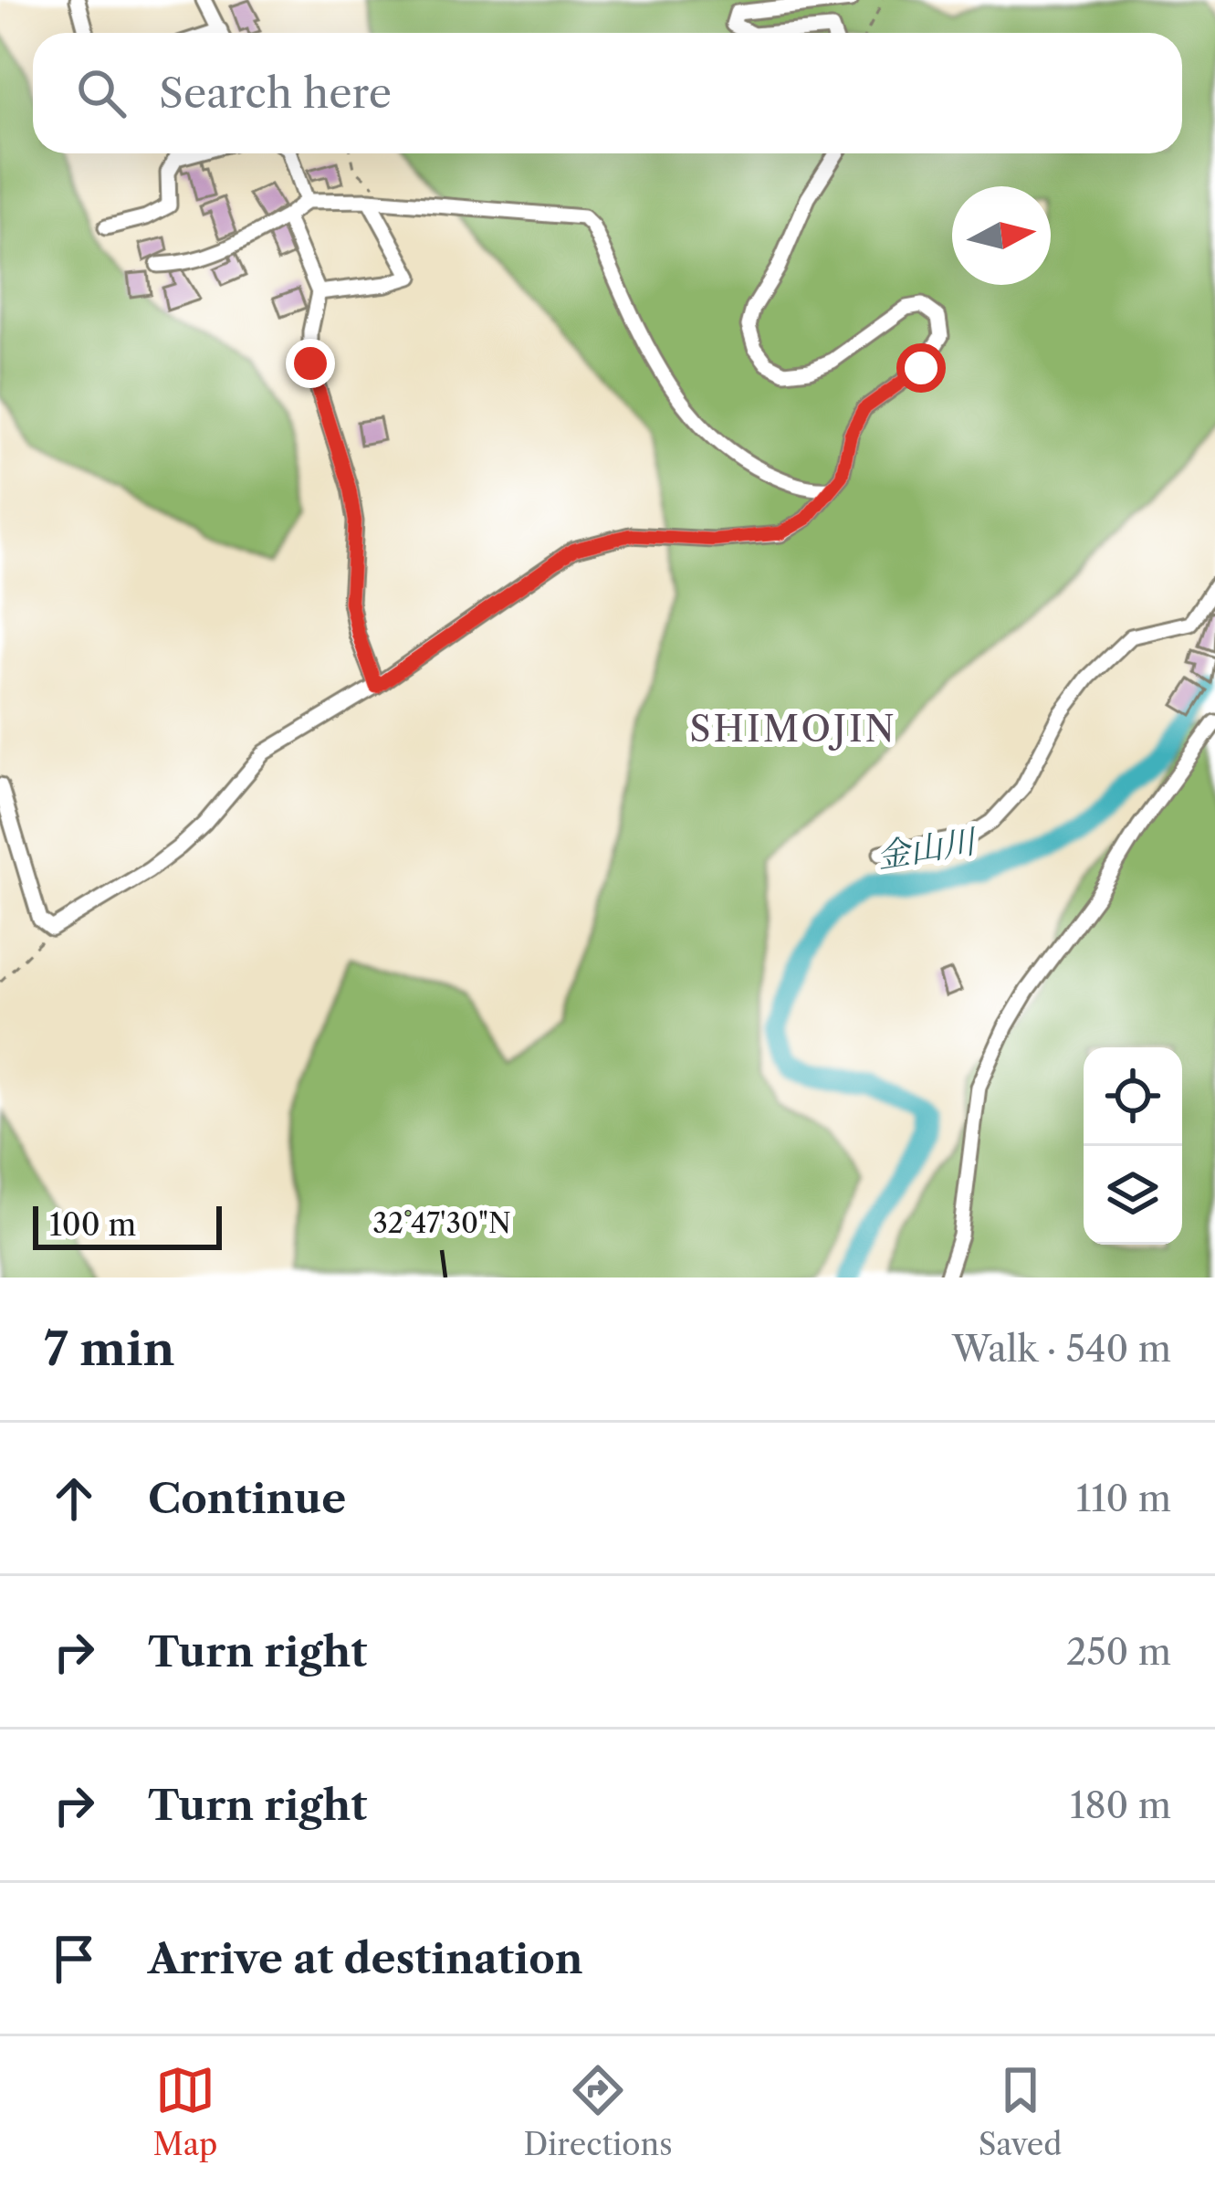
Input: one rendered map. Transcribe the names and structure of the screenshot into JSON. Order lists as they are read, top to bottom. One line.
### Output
{"districts":["SHIMOJIN"],"water":["金山川"],"scale_bar":"100 m","north":"right","page":{"search":"Search here","scale":"100 m","heading":["7 min","Walk · 540 m"],"list":[["Continue","110 m"],["Turn right","250 m"],["Turn right","180 m"],"Arrive at destination"],"nav":["Map","Directions","Saved"]},"coordinates":["32°47'30\"N"]}
